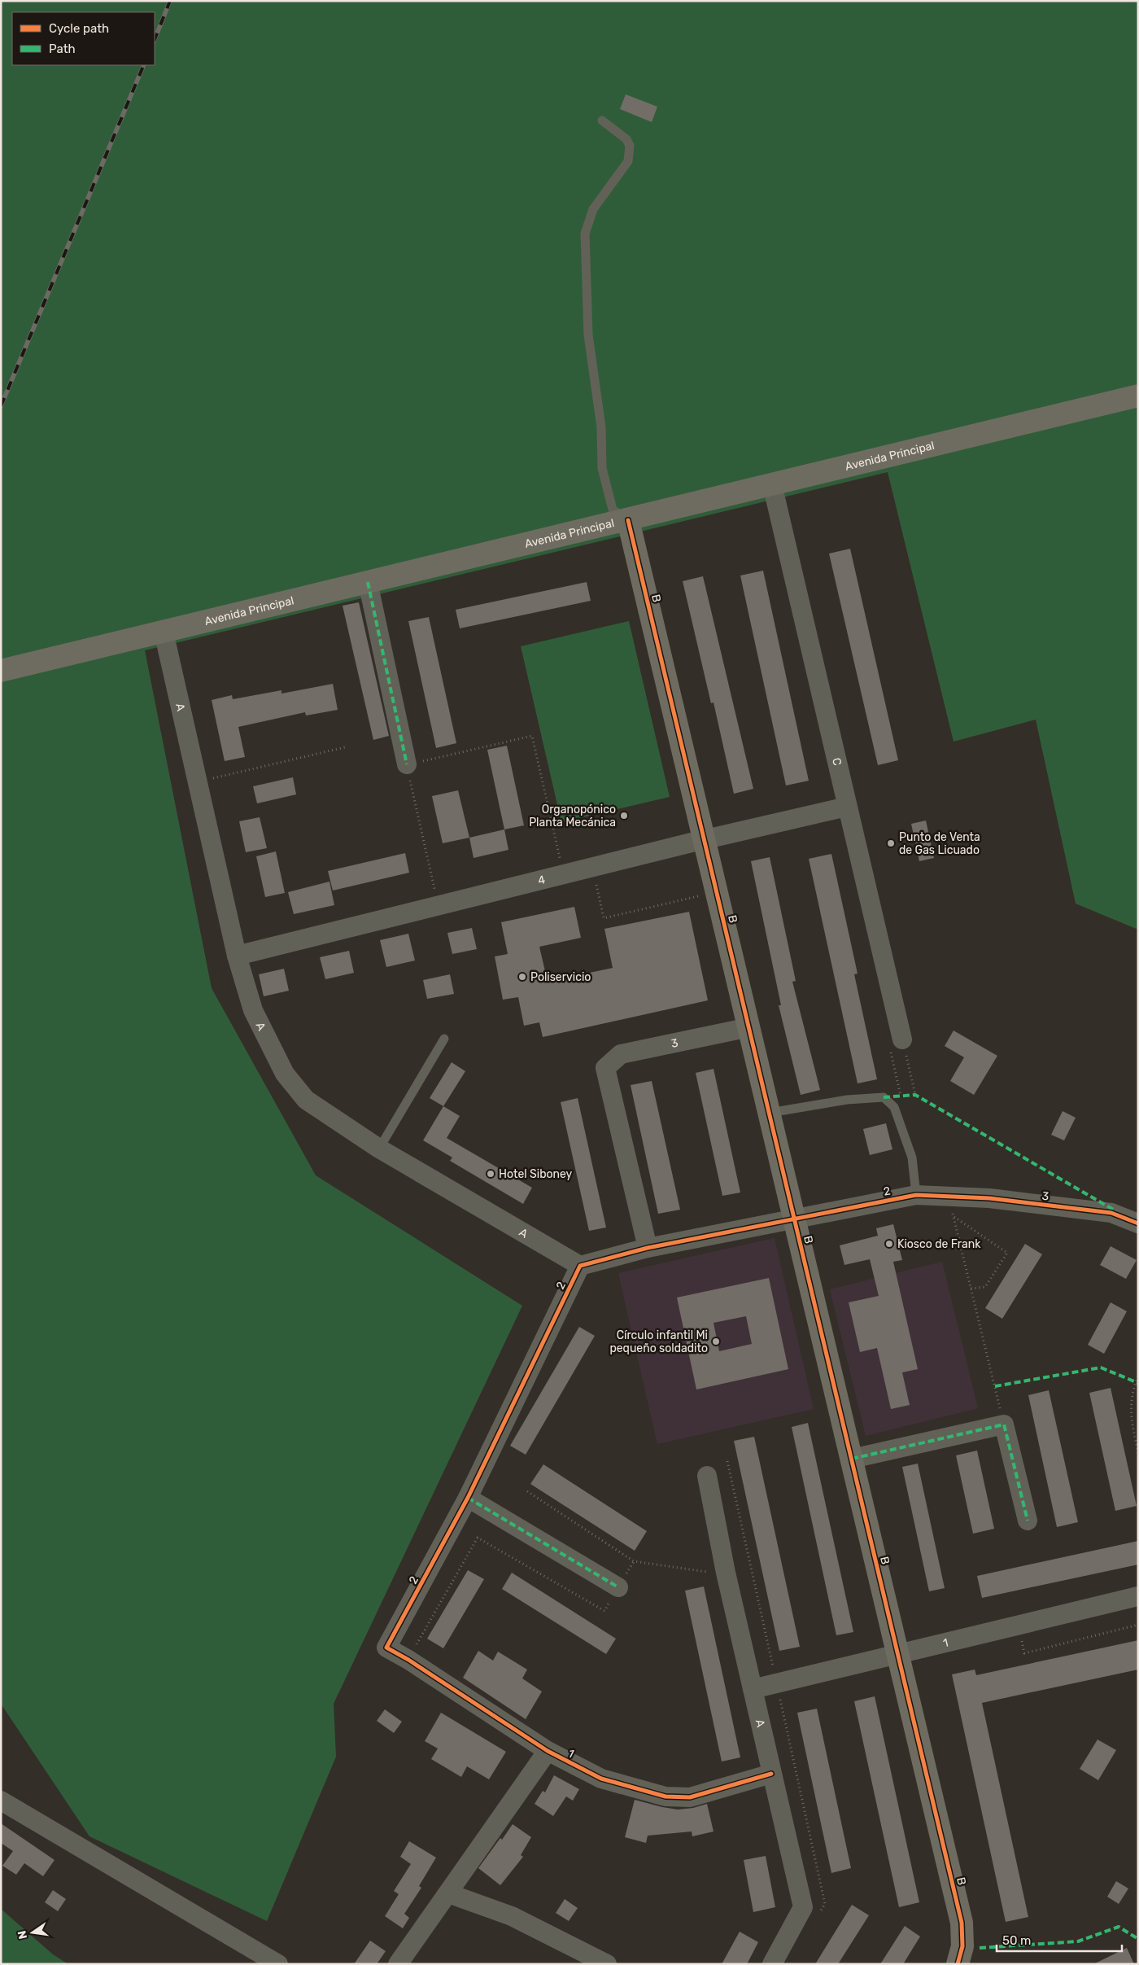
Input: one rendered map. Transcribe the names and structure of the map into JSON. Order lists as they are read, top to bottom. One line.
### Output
{"streets":{"street":["Avenida Principal","B","A","C","4","3","2","1"]},"crossings":[["Avenida Principal","B"],["Avenida Principal","A"],["Avenida Principal","C"],["B","4"],["B","3"],["B","2"],["B","1"],["A","4"],["A","2"],["A","1"],["C","4"],["3","2"],["2","1"]],"places":["Organopónico Planta Mecánica","Punto de Venta de Gas Licuado","Poliservicio","Hotel Siboney","Kiosco de Frank","Círculo infantil Mi pequeño soldadito"],"legend":["Cycle path","Path"],"scale_bar":"50 m","north":"left"}
